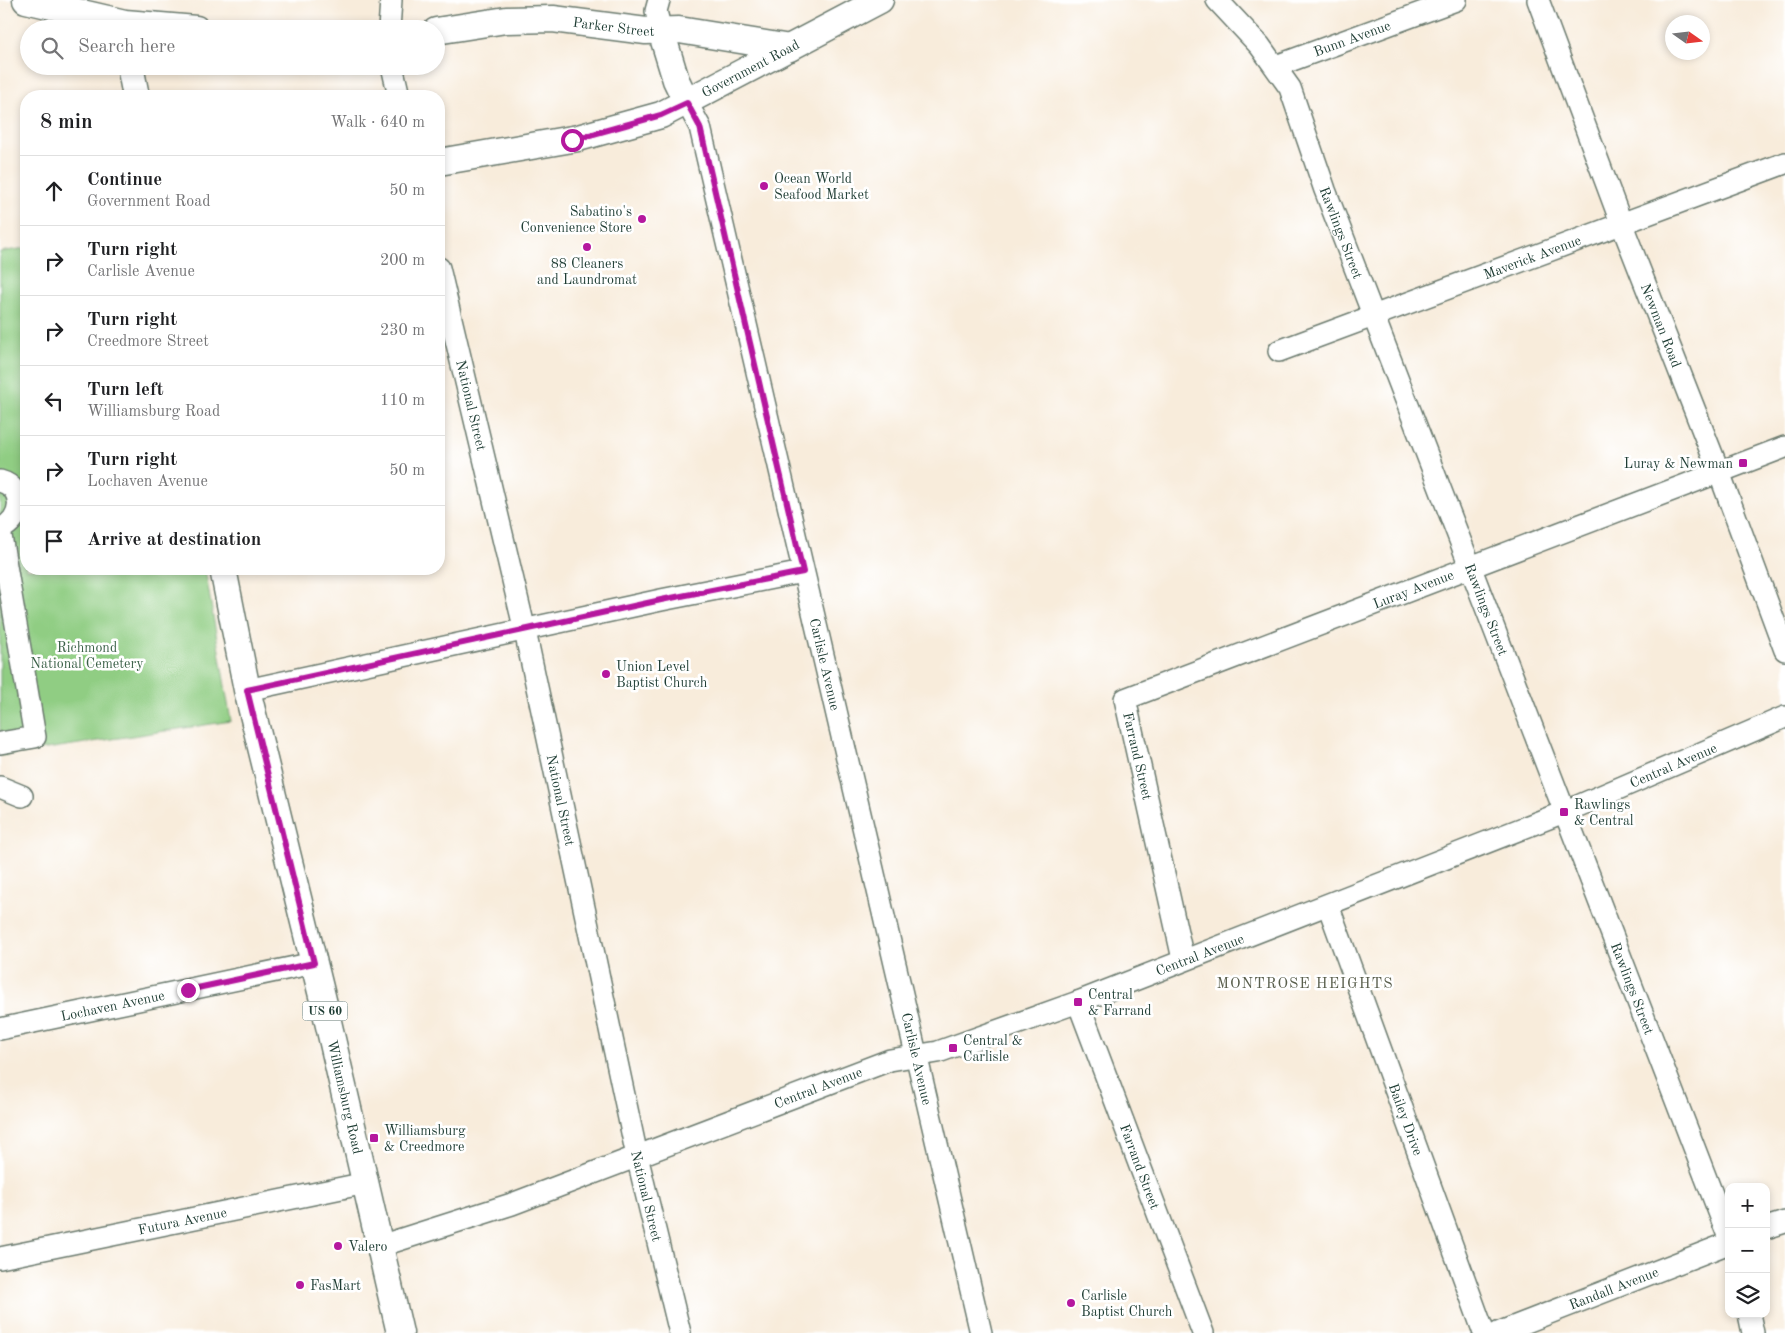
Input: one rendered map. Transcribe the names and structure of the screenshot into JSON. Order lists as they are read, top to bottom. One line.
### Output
{"streets":{"main road":["Parker Street","Government Road","Carlisle Avenue","US 60","Williamsburg Road"],"street":["Bunn Avenue","Rawlings Street","Maverick Avenue","Newman Road","National Street","Luray Avenue","Farrand Street","Central Avenue","Lochaven Avenue","Bailey Drive","Futura Avenue","Randall Avenue"]},"crossings":[["Parker Street","Government Road"],["Parker Street","Carlisle Avenue"],["Bunn Avenue","Rawlings Street"],["Government Road","Carlisle Avenue"],["Rawlings Street","Maverick Avenue"],["Rawlings Street","Luray Avenue"],["Rawlings Street","Central Avenue"],["Maverick Avenue","Newman Road"],["Newman Road","Luray Avenue"],["National Street","Central Avenue"],["Luray Avenue","Farrand Street"],["Carlisle Avenue","Central Avenue"],["Farrand Street","Central Avenue"],["Central Avenue","Williamsburg Road"],["Central Avenue","Bailey Drive"],["Lochaven Avenue","Williamsburg Road"],["Williamsburg Road","Futura Avenue"]],"districts":["MONTROSE HEIGHTS"],"parks":["Richmond National Cemetery"],"places":{"other":["Ocean World Seafood Market","Sabatino's Convenience Store","88 Cleaners and Laundromat","Union Level Baptist Church","Valero","FasMart","Carlisle Baptist Church"],"transit":["Luray & Newman","Rawlings & Central","Central & Farrand","Central & Carlisle","Williamsburg & Creedmore"]},"north":"right","page":{"search":"Search here","heading":["8 min","Walk · 640 m"],"list":[["Continue","Government Road","50 m"],["Turn right","Carlisle Avenue","200 m"],["Turn right","Creedmore Street","230 m"],["Turn left","Williamsburg Road","110 m"],["Turn right","Lochaven Avenue","50 m"],"Arrive at destination"],"map_buttons":["+","−"]}}
